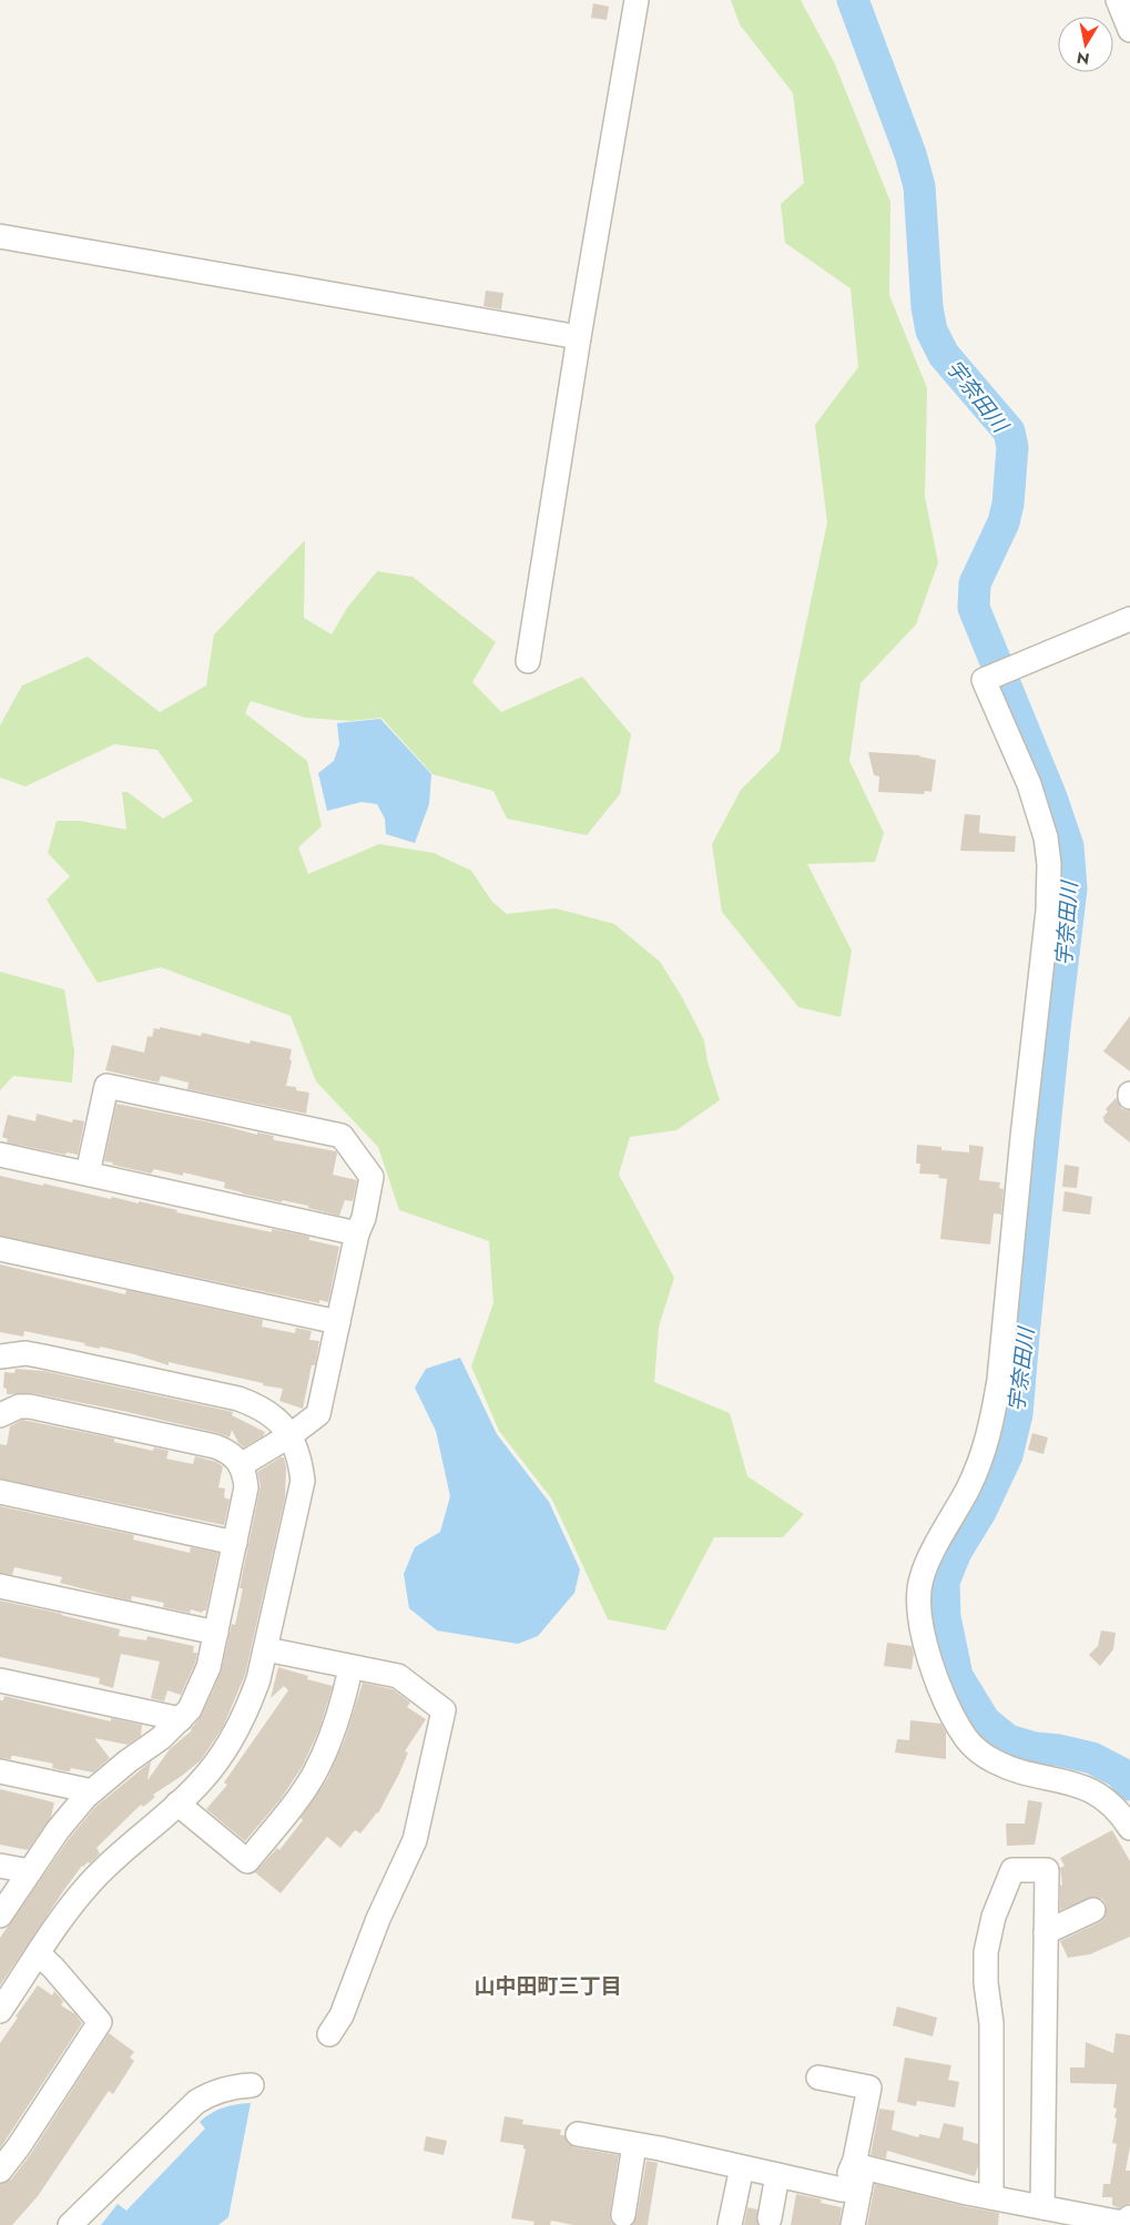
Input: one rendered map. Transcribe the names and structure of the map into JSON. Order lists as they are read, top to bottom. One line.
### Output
{"districts":["山中田町三丁目"],"water":["宇奈田川"],"north":"bottom"}
